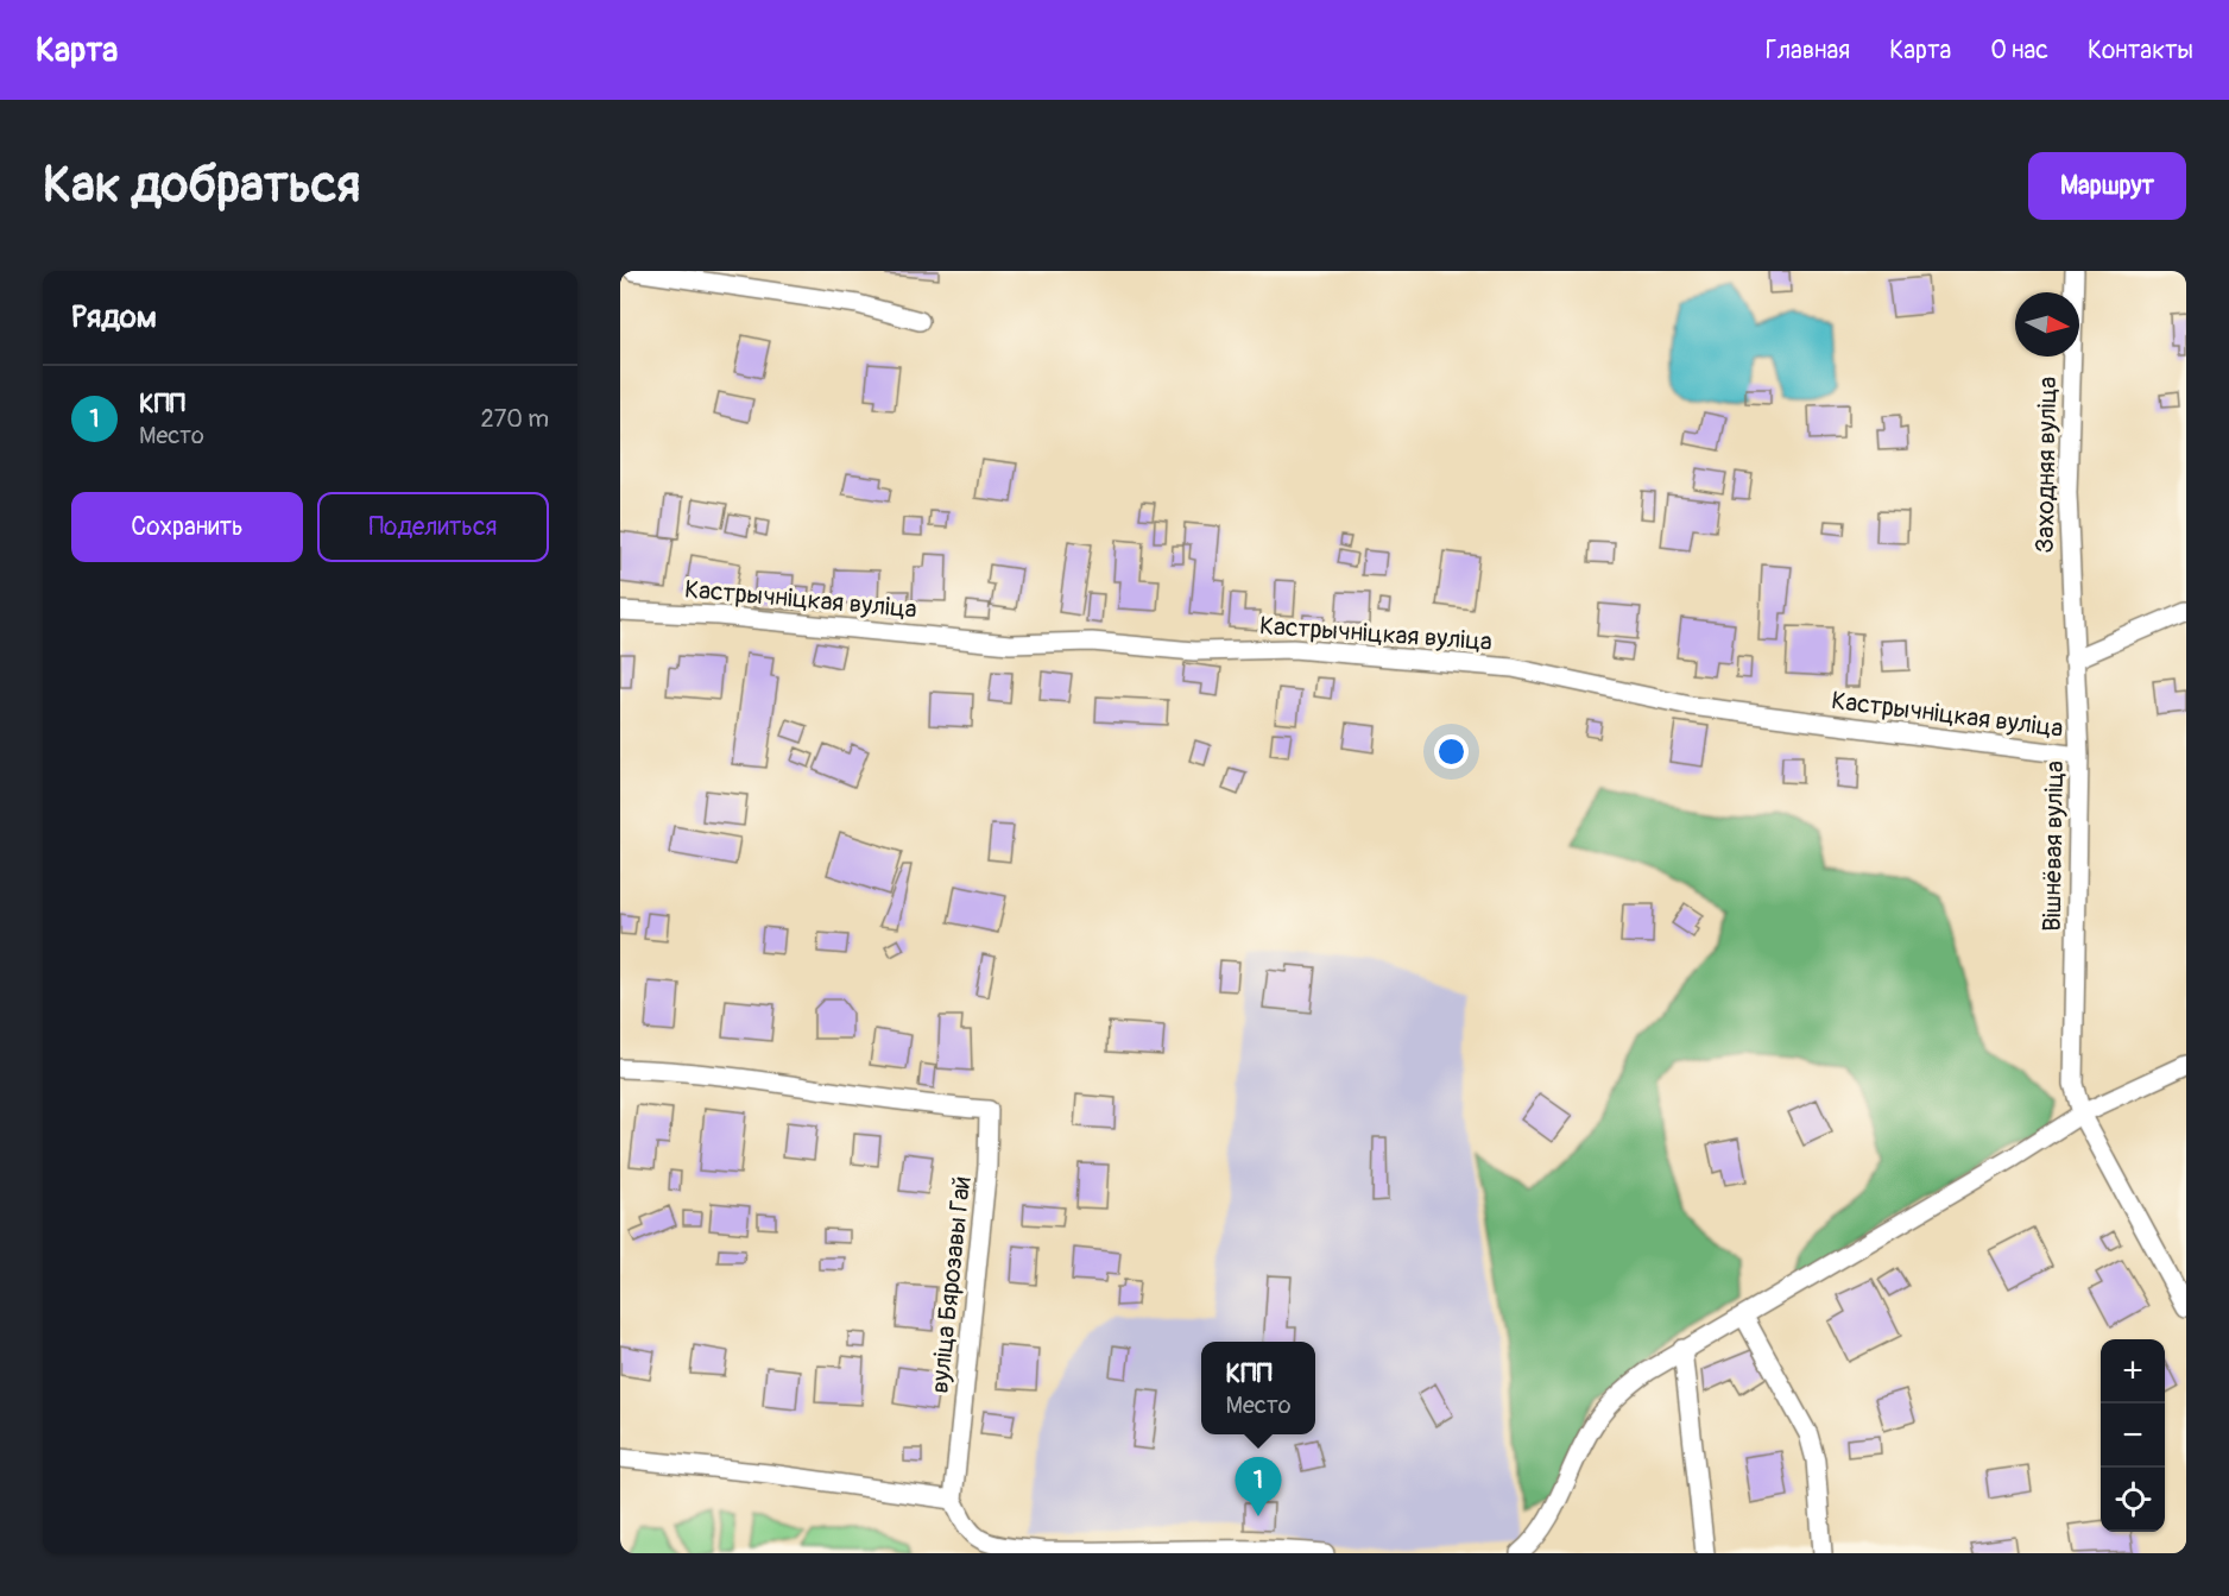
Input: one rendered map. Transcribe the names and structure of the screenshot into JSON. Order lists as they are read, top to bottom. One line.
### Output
{"streets":{"street":["Заходняя вуліца","Кастрычніцкая вуліца","Вішнёвая вуліца","вуліца Бярозавы Гай"]},"crossings":[["Заходняя вуліца","Вішнёвая вуліца"],["Кастрычніцкая вуліца","Вішнёвая вуліца"]],"north":"right","page":{"header":"Карта","nav":["Главная","Карта","О нас","Контакты"],"buttons":["Маршрут",["Сохранить","Поделиться"]],"title":"Как добраться","heading":"Рядом","list":[{"mark":"1","name":"КПП","note":"Место","value":"270 m"}],"map_buttons":["+","−"],"popup":["КПП","Место"],"pins":"1"}}
